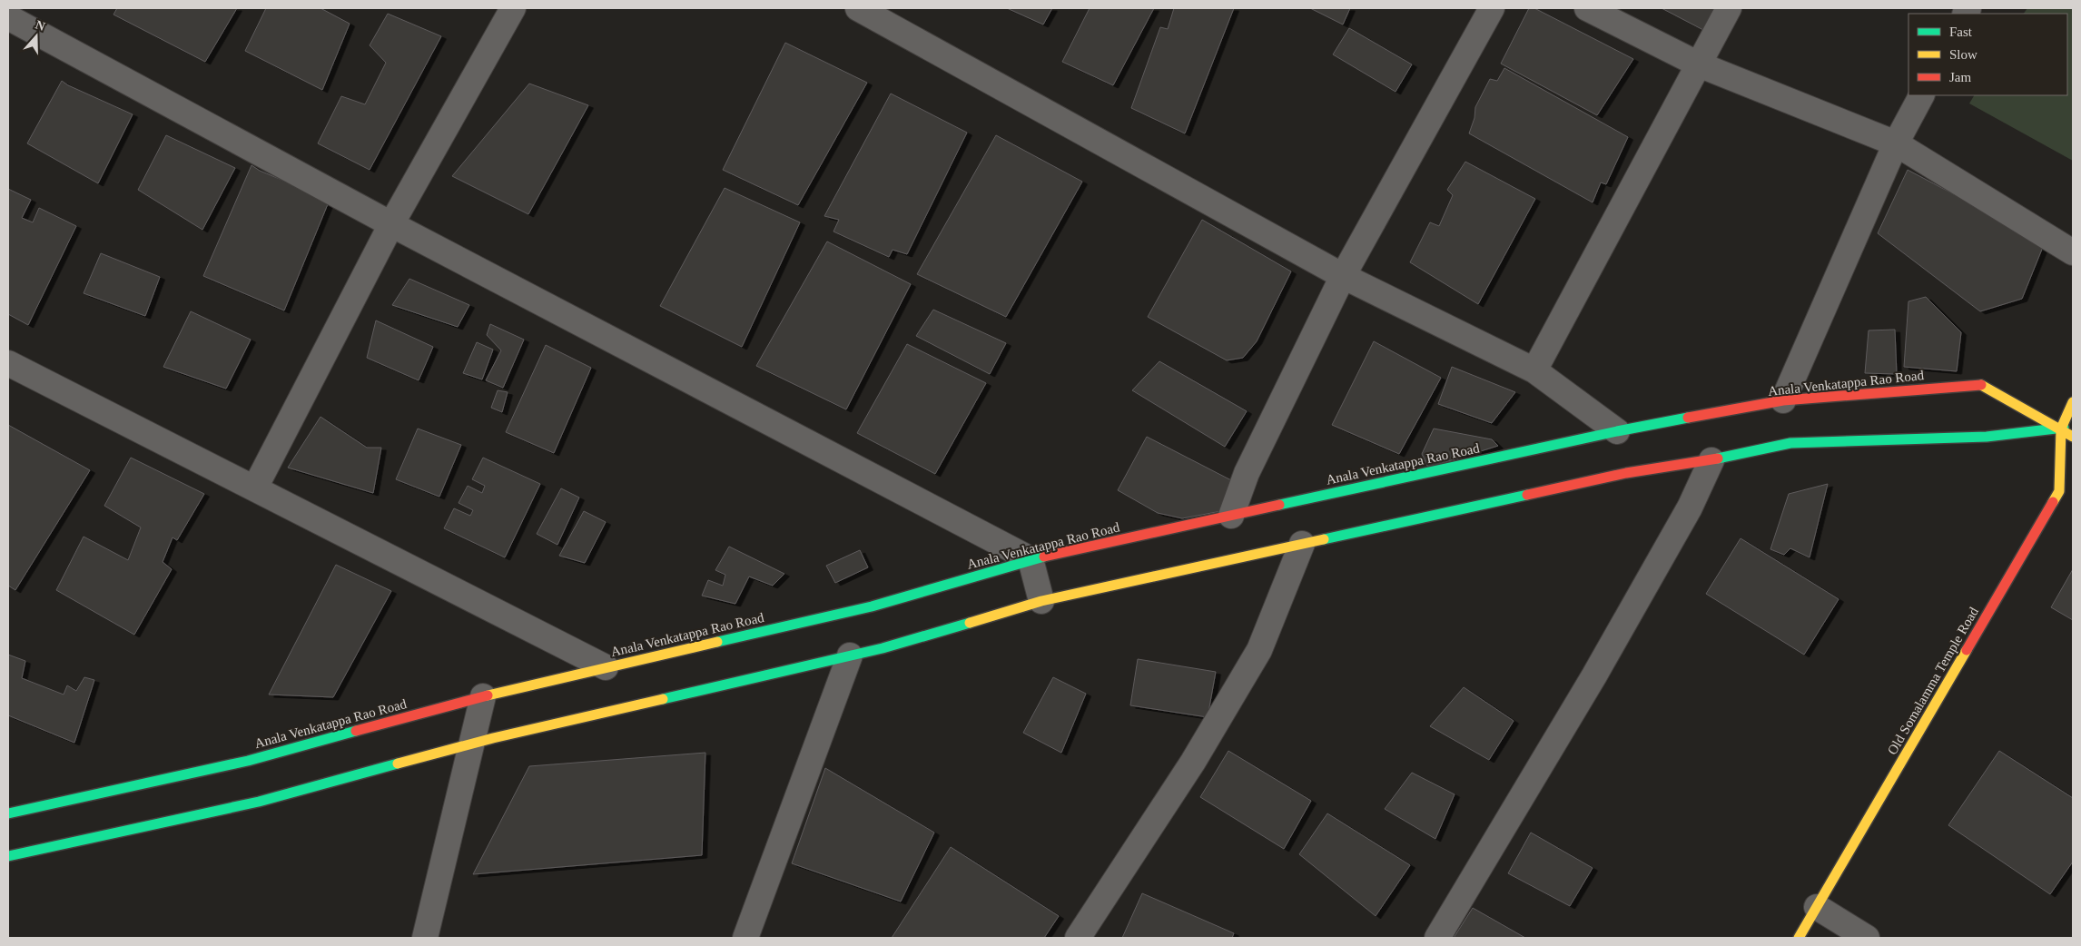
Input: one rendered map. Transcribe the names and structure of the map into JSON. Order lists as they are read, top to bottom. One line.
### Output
{"streets":{"main road":["Anala Venkatappa Rao Road","Old Somalamma Temple Road"]},"crossings":[["Anala Venkatappa Rao Road","Old Somalamma Temple Road"]],"legend":["Fast","Slow","Jam"],"north":"top"}
